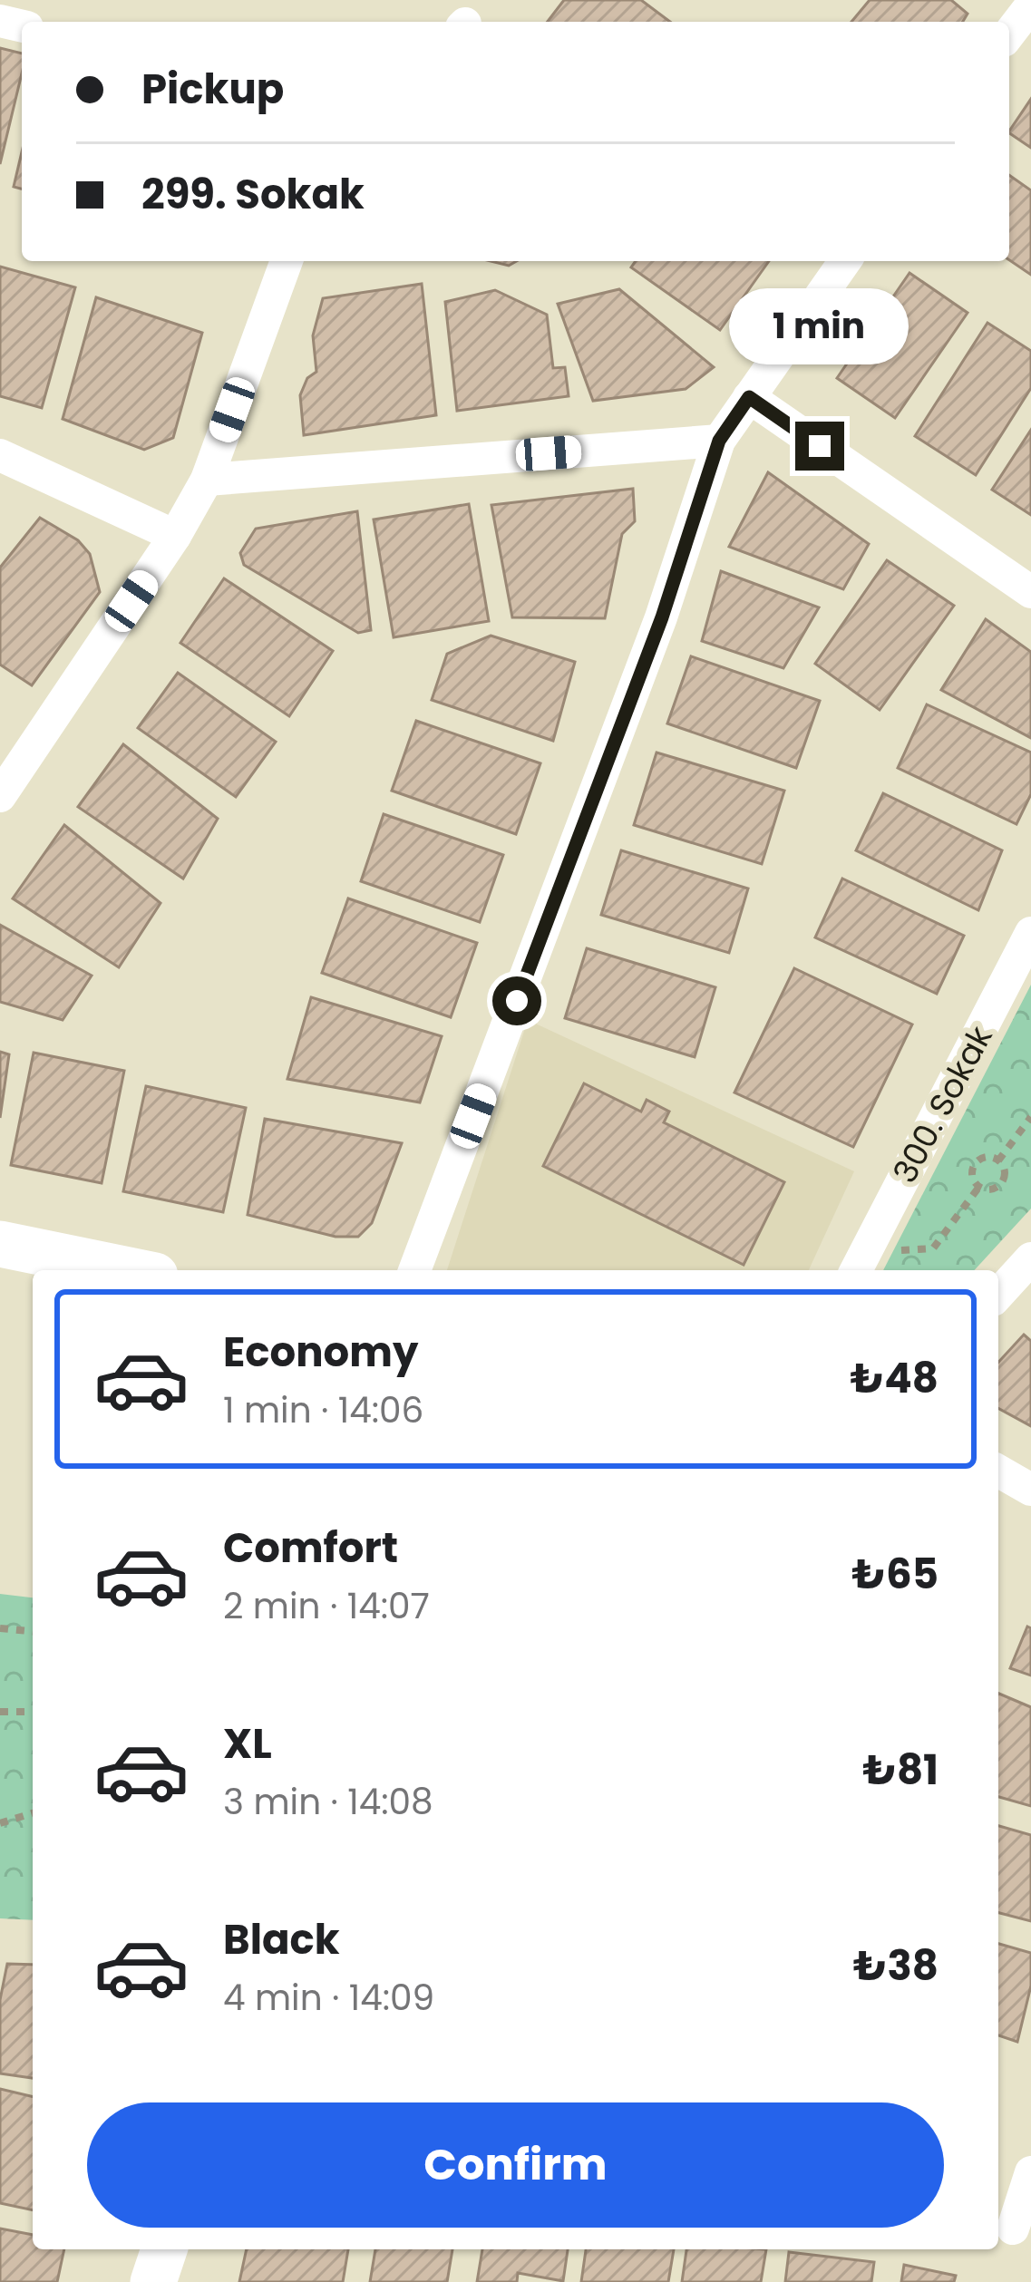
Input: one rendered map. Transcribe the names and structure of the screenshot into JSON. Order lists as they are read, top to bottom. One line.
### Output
{"streets":{"street":["300. Sokak"]},"page":{"banner":["Pickup","299. Sokak"],"bubble":"1 min","list":[{"name":"Economy","note":"1 min · 14:06","value":"₺48"},{"name":"Comfort","note":"2 min · 14:07","value":"₺65"},{"name":"XL","note":"3 min · 14:08","value":"₺81"},{"name":"Black","note":"4 min · 14:09","value":"₺38"}],"buttons":"Confirm"}}
